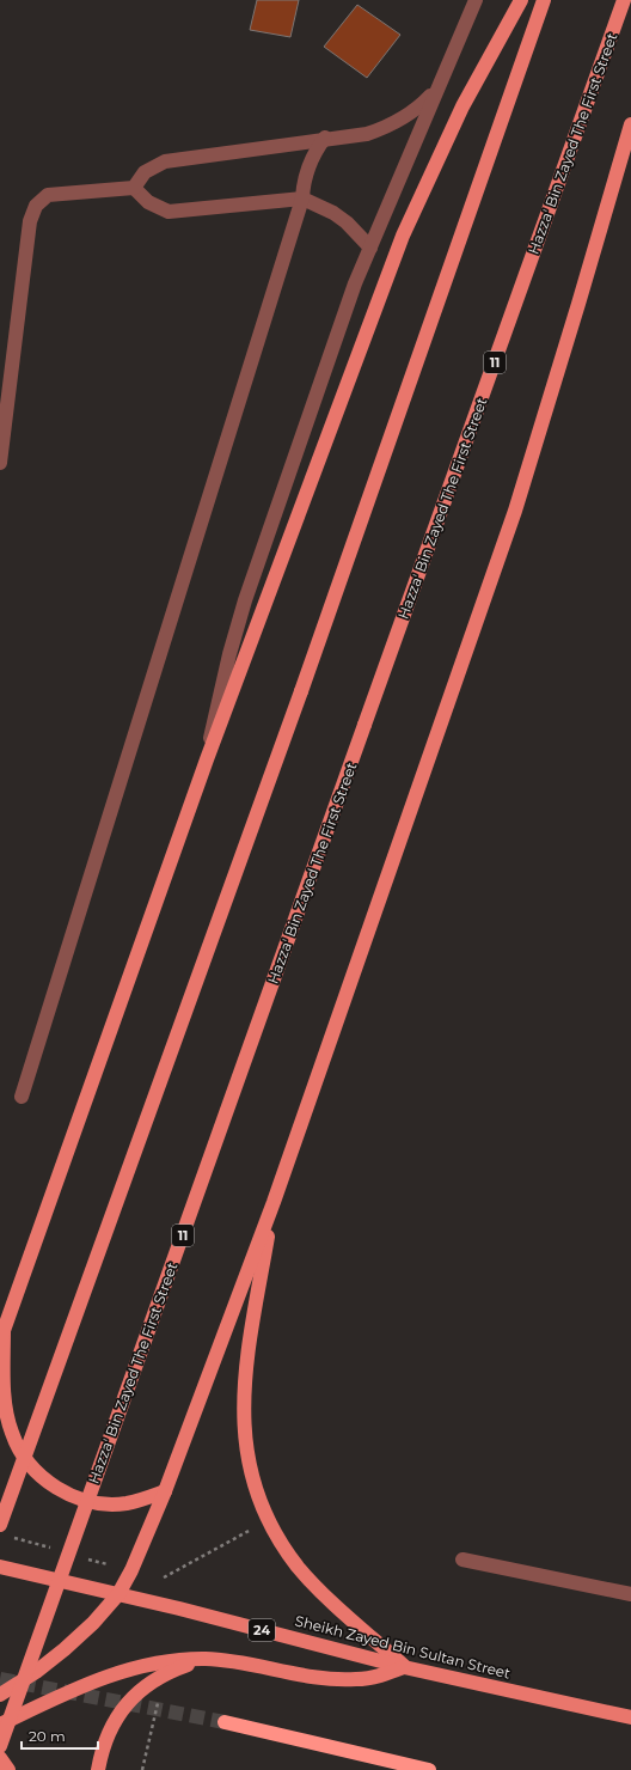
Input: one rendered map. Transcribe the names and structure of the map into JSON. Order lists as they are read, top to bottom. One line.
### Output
{"streets":{"main road":["Hazza' Bin Zayed The First Street","11","24","Sheikh Zayed Bin Sultan Street"]},"scale_bar":"20 m"}
